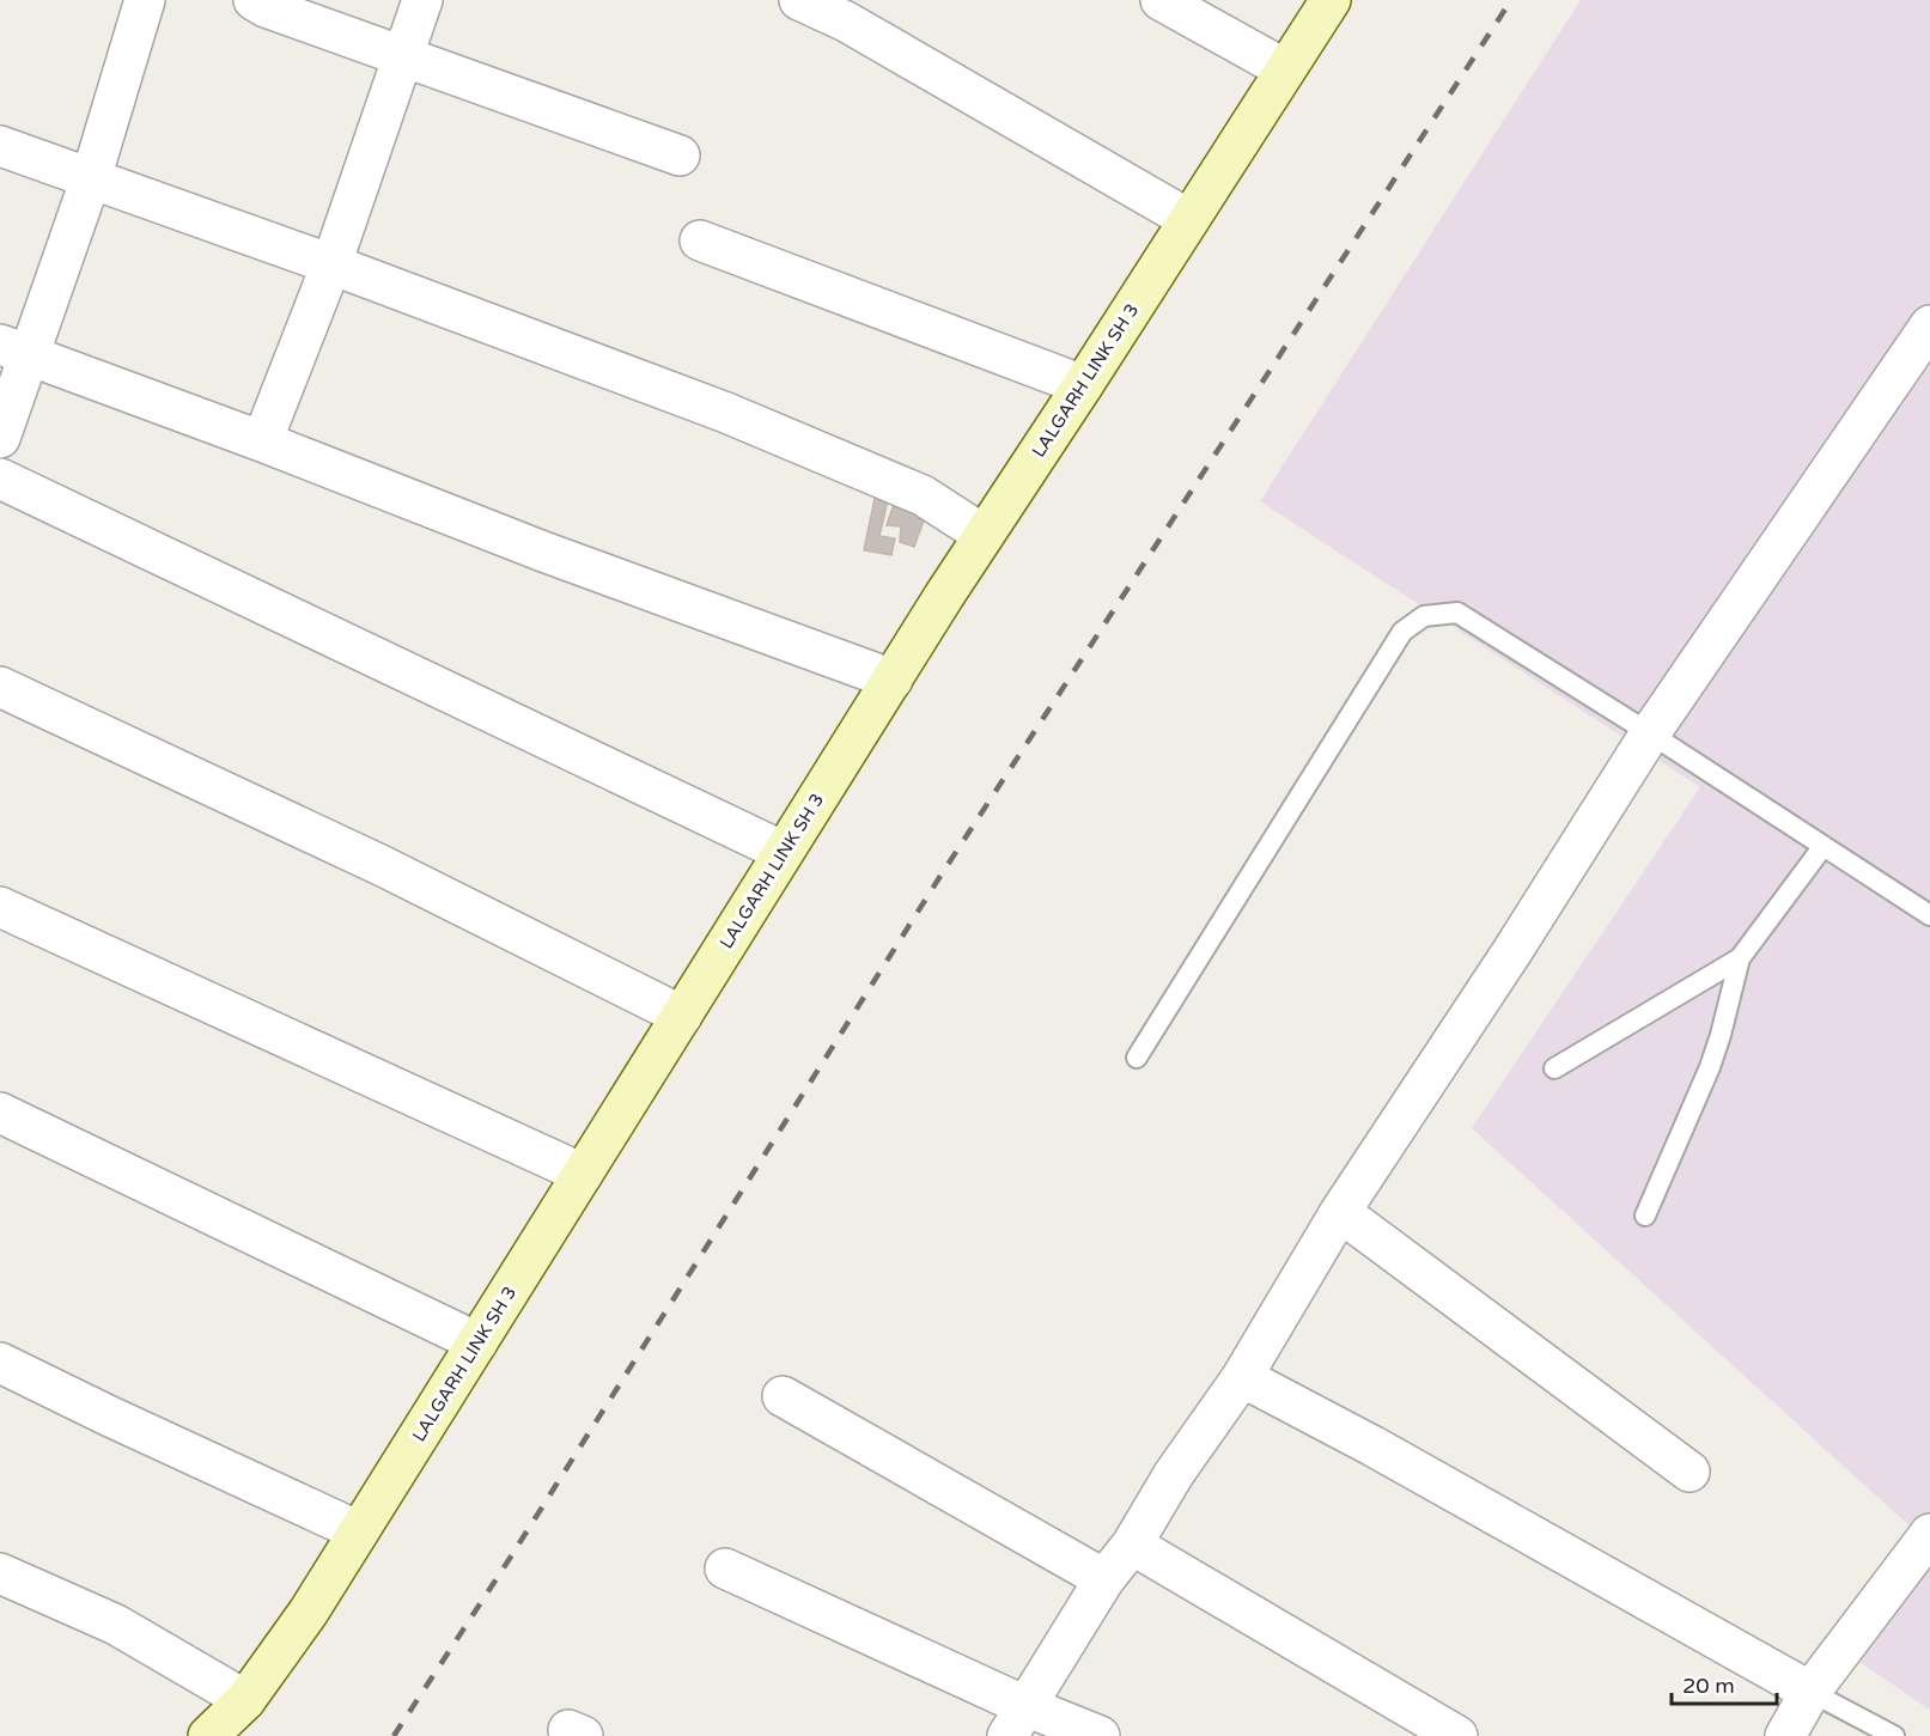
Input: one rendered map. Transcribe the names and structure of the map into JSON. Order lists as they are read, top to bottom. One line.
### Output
{"streets":{"street":["LALGARH LINK SH 3"]},"scale_bar":"20 m"}
